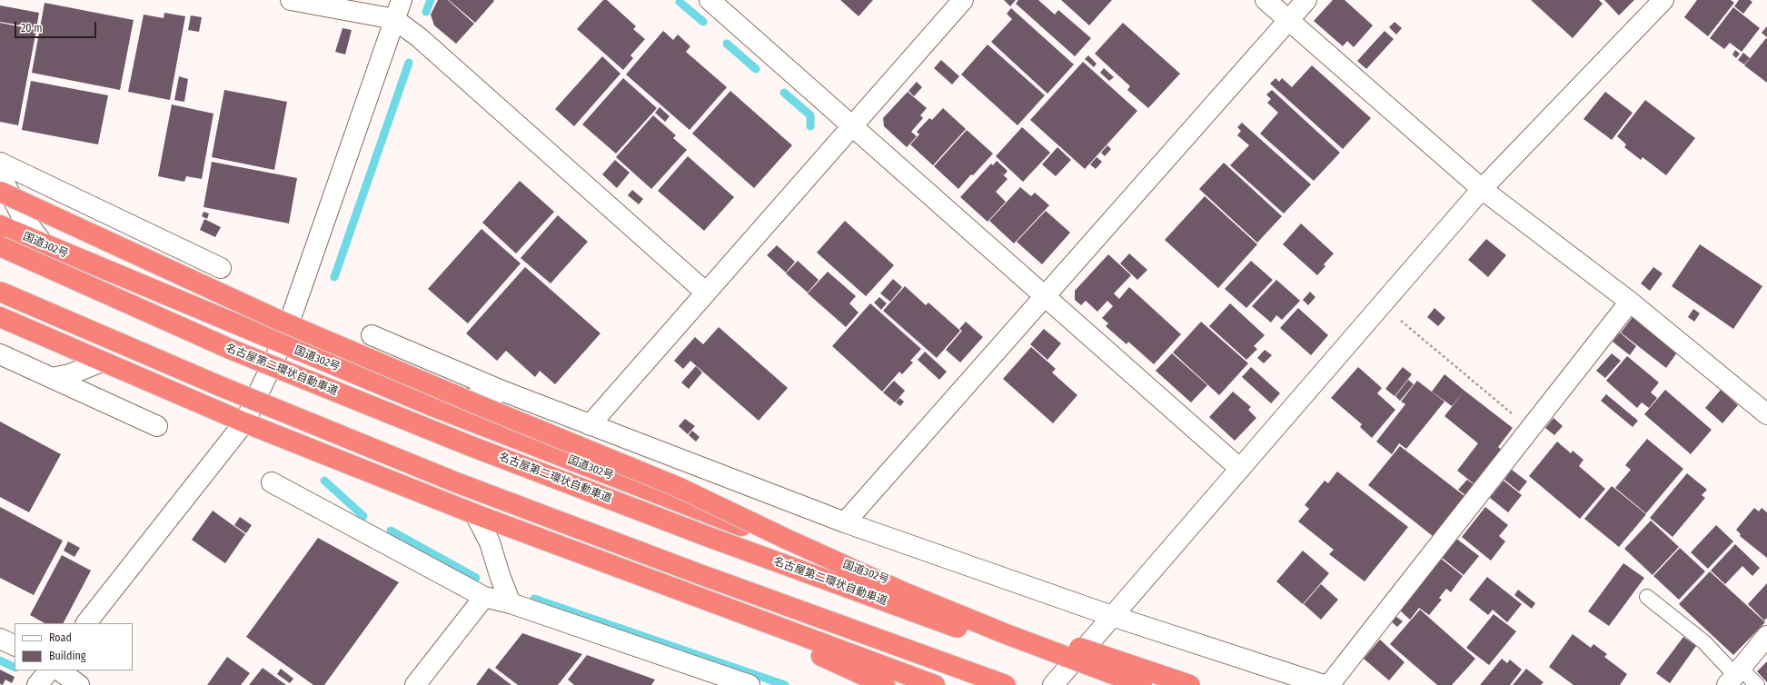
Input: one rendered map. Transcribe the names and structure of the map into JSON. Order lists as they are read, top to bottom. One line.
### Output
{"streets":{"highway":["国道302号","名古屋第二環状自動車道"]},"legend":["Road","Building"],"scale_bar":"20 m"}
